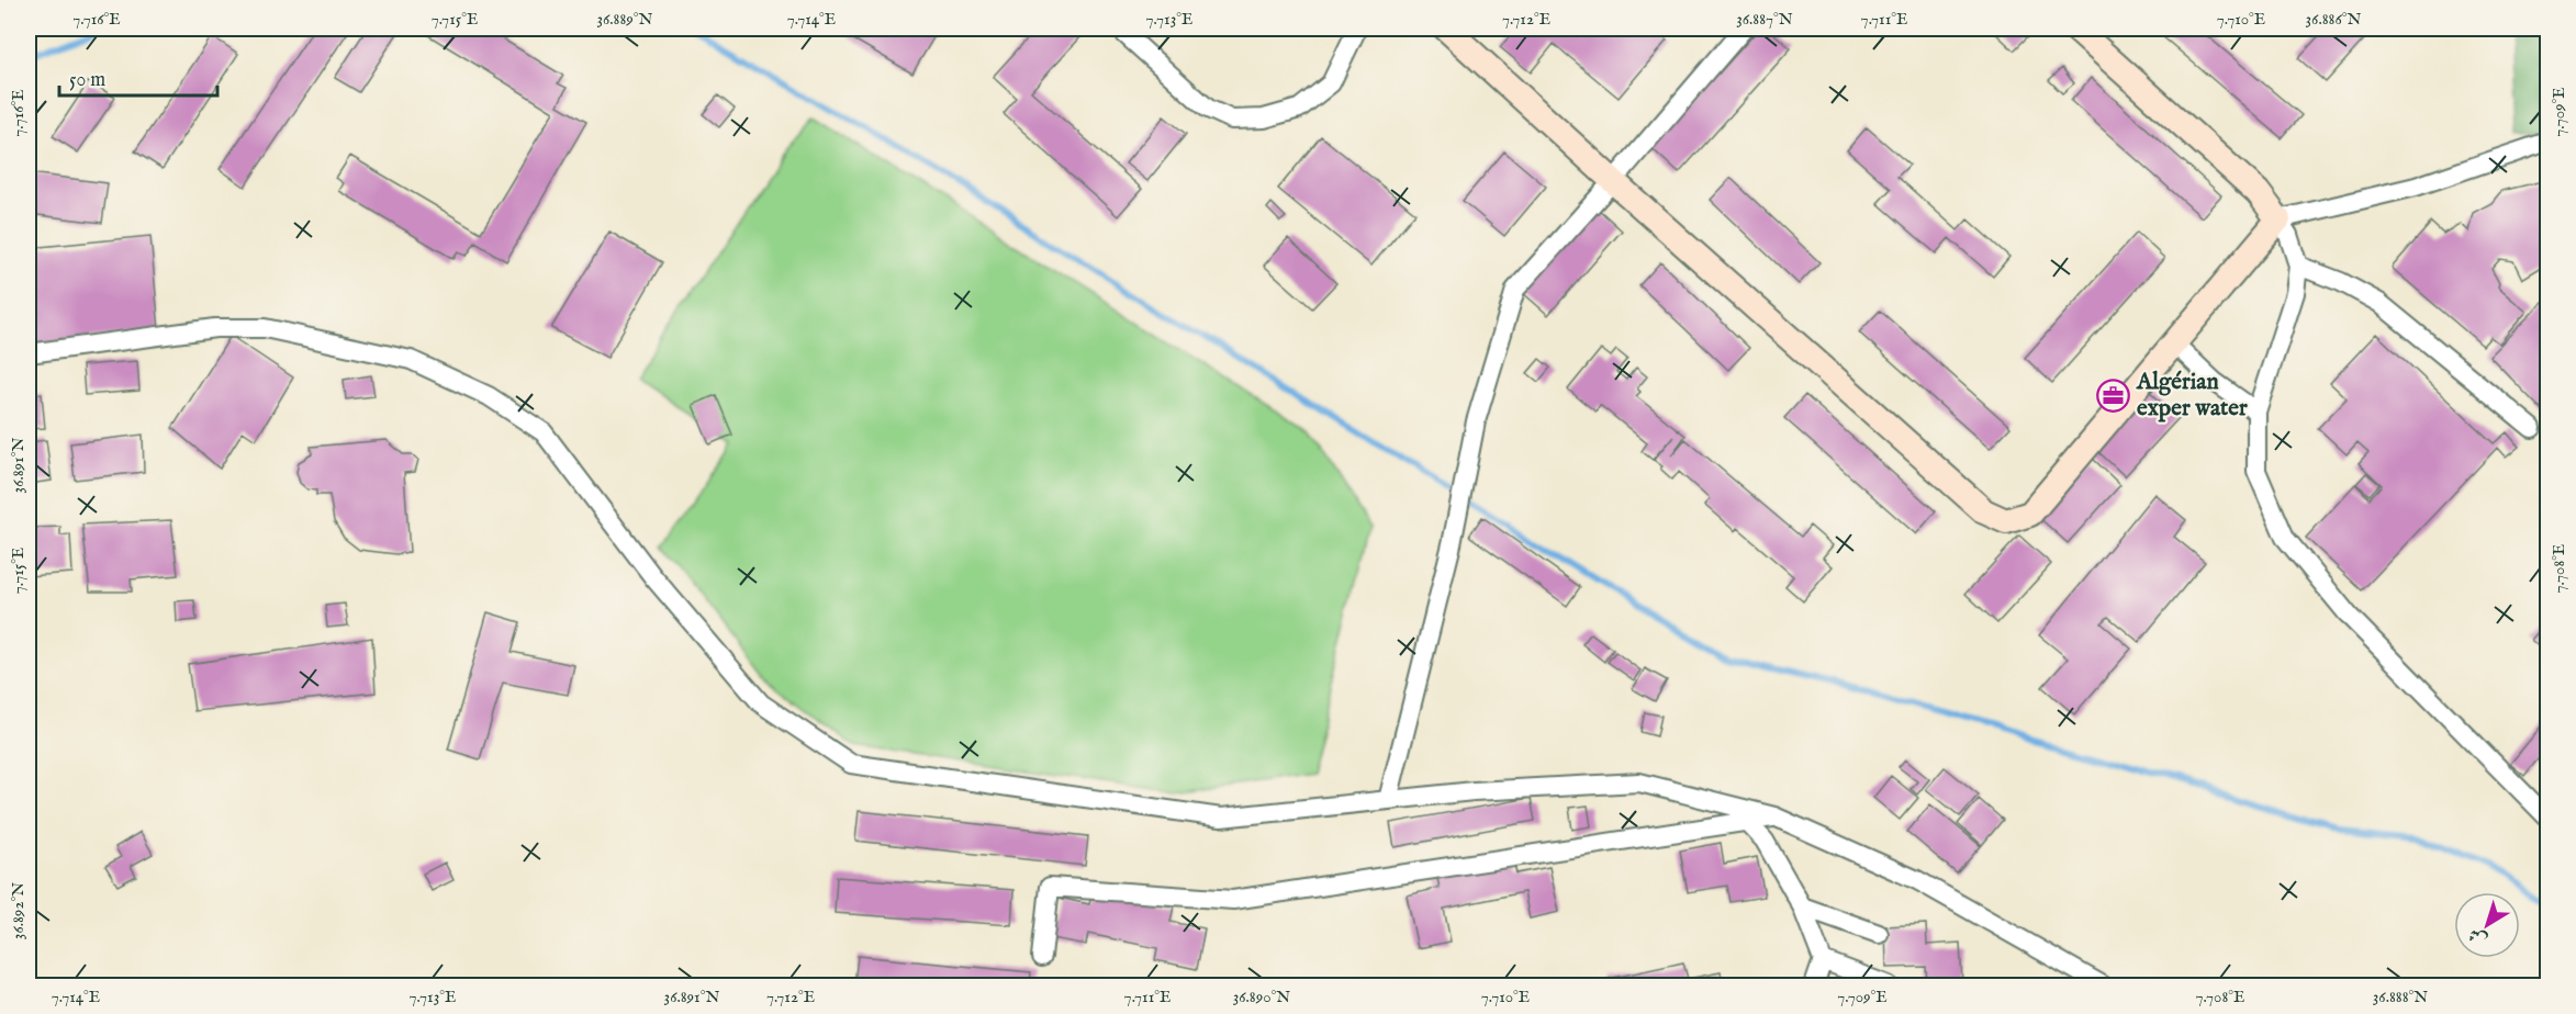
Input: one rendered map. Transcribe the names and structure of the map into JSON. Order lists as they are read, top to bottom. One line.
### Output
{"places":{"office":["Algérian exper water"]},"scale_bar":"50 m","north":"bottom left","coordinates":["7.716°E","7.715°E","36.889°N","7.714°E","7.713°E","7.712°E","36.887°N","7.711°E","7.710°E","36.886°N","7.709°E","36.891°N","7.708°E","36.892°N","36.890°N","36.888°N"]}
